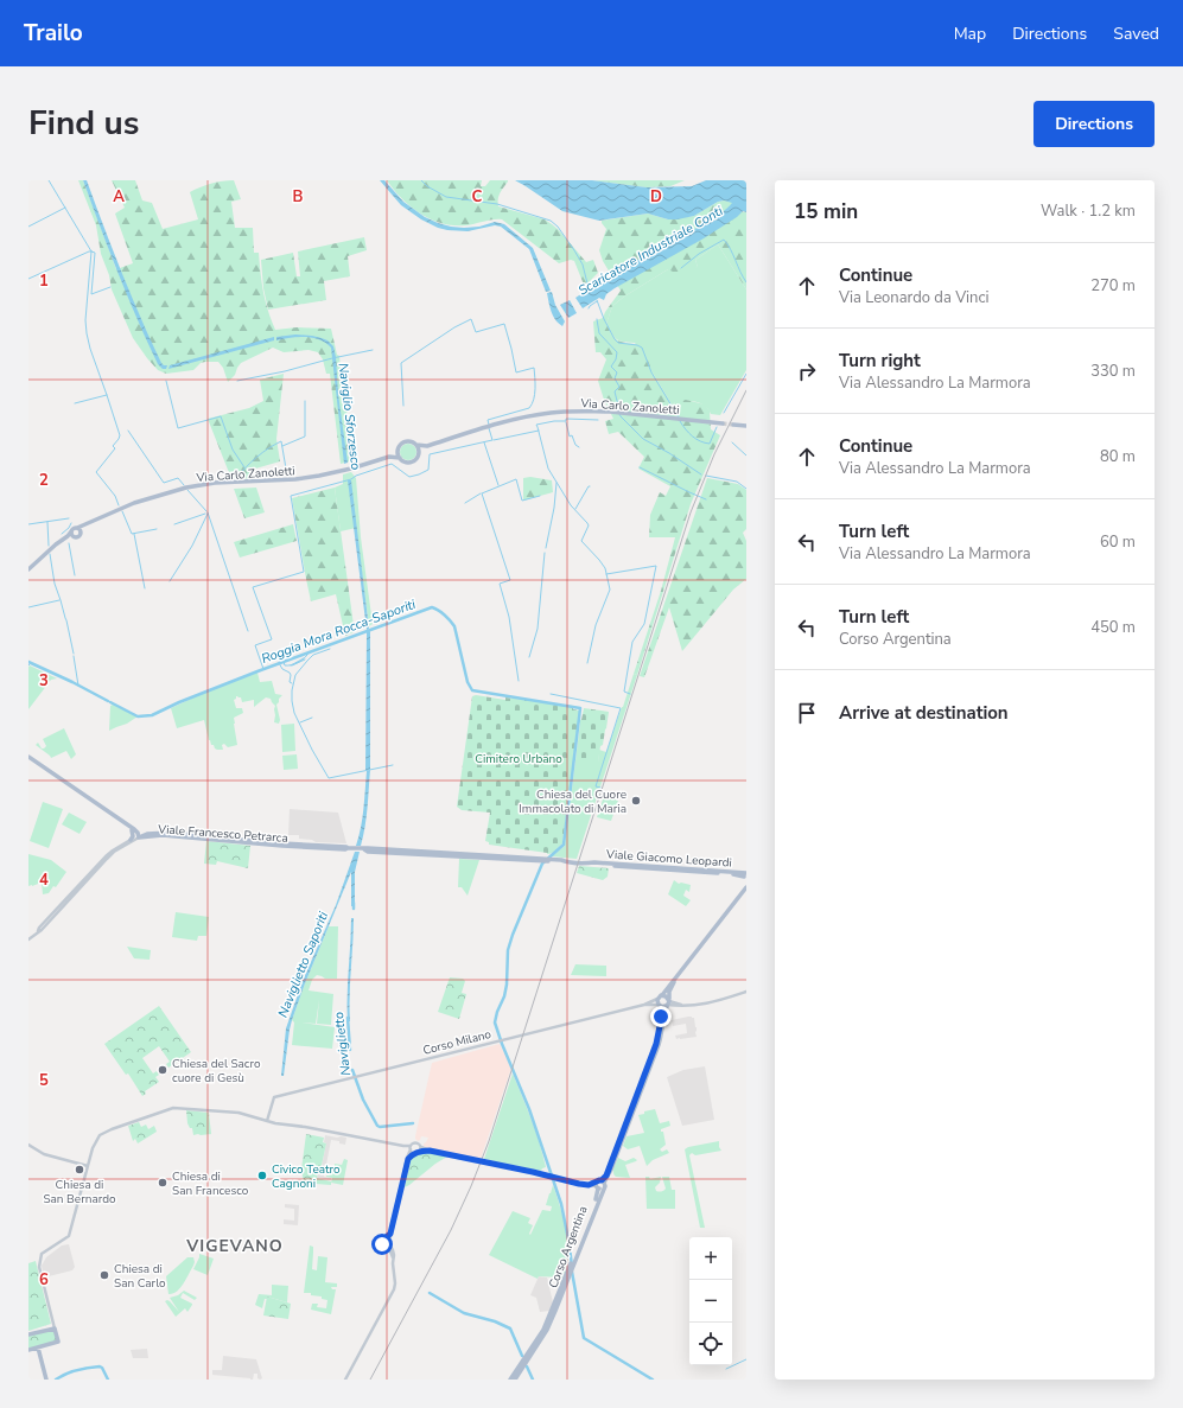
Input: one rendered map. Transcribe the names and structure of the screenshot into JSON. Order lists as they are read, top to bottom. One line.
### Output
{"streets":{"main road":["Via Carlo Zanoletti","Viale Francesco Petrarca","Viale Giacomo Leopardi","Corso Milano","Corso Argentina"]},"crossings":[["Viale Francesco Petrarca","Viale Giacomo Leopardi"],["Viale Giacomo Leopardi","Corso Milano"]],"districts":["VIGEVANO"],"water":["Scaricatore Industriale Conti","Naviglio Sforzesco","Roggia Mora Rocca-Saporiti","Naviglietto Saporiti","Naviglietto"],"parks":["Cimitero Urbano"],"places":["Chiesa del Cuore Immacolato di Maria","Chiesa del Sacro cuore di Gesù","Chiesa di San Bernardo","Civico Teatro Cagnoni","Chiesa di San Francesco","Chiesa di San Carlo"],"page":{"header":"Trailo","nav":["Map","Directions","Saved"],"title":"Find us","buttons":"Directions","heading":["15 min","Walk · 1.2 km"],"list":[["Continue","Via Leonardo da Vinci","270 m"],["Turn right","Via Alessandro La Marmora","330 m"],["Continue","Via Alessandro La Marmora","80 m"],["Turn left","Via Alessandro La Marmora","60 m"],["Turn left","Corso Argentina","450 m"],"Arrive at destination"],"map_buttons":["+","−"]},"grid":{"columns":["A","B","C","D"],"rows":["1","2","3","4","5","6"]}}
